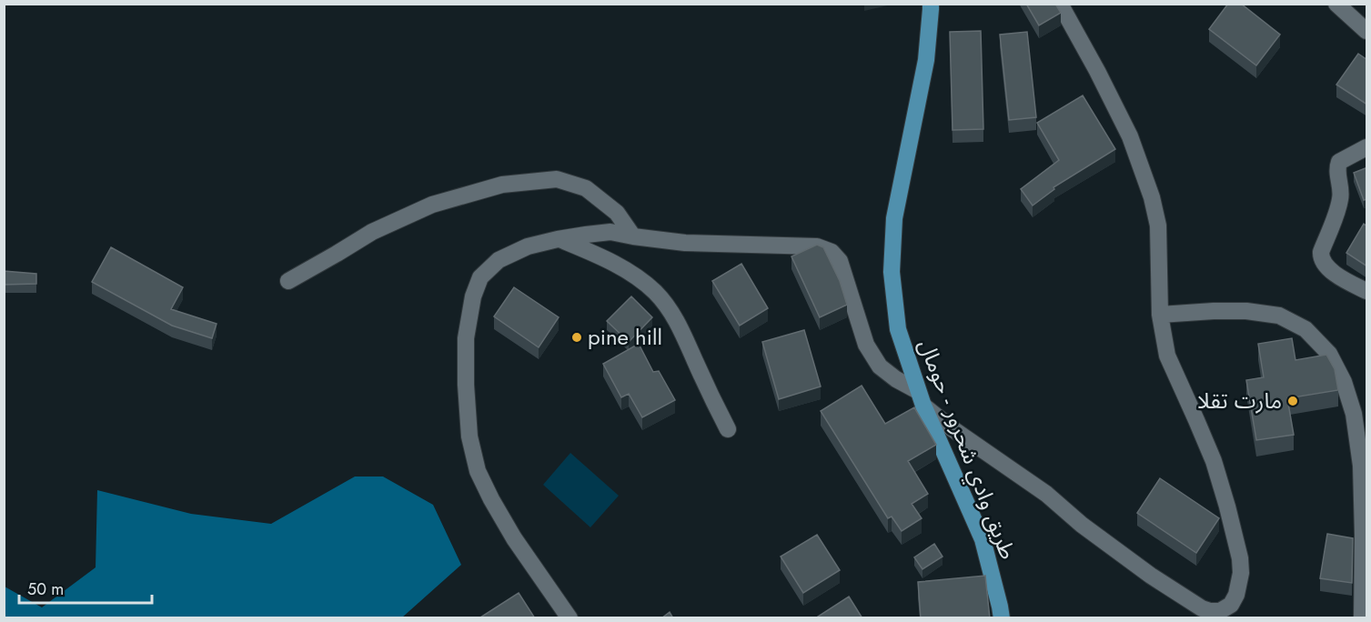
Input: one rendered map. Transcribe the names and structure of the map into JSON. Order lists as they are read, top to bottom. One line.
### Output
{"streets":{"main road":["طريق وادي شحرور - حومال"]},"places":["pine hill","مارت تقلا"],"scale_bar":"50 m"}
